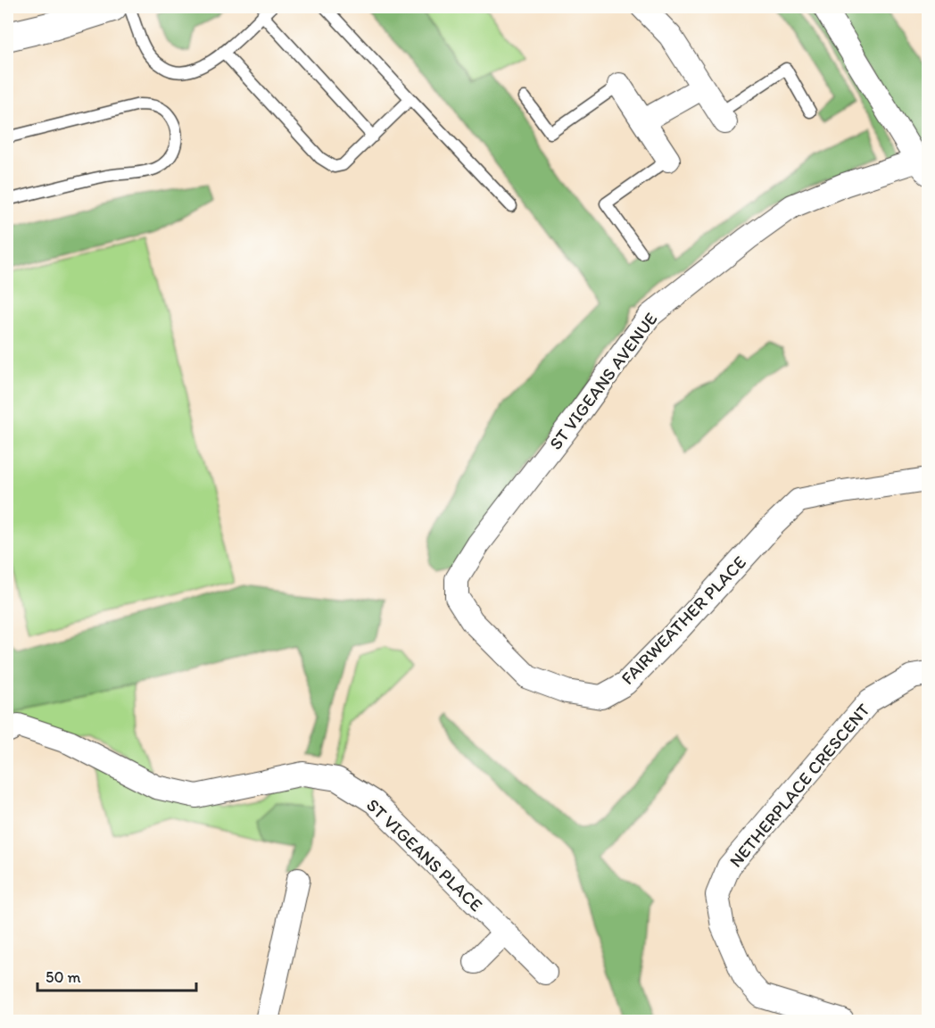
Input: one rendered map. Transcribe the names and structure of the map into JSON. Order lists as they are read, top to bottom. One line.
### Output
{"streets":{"street":["ST VIGEANS AVENUE","FAIRWEATHER PLACE","NETHERPLACE CRESCENT","ST VIGEANS PLACE"]},"crossings":[["ST VIGEANS AVENUE","FAIRWEATHER PLACE"]],"scale_bar":"50 m"}
